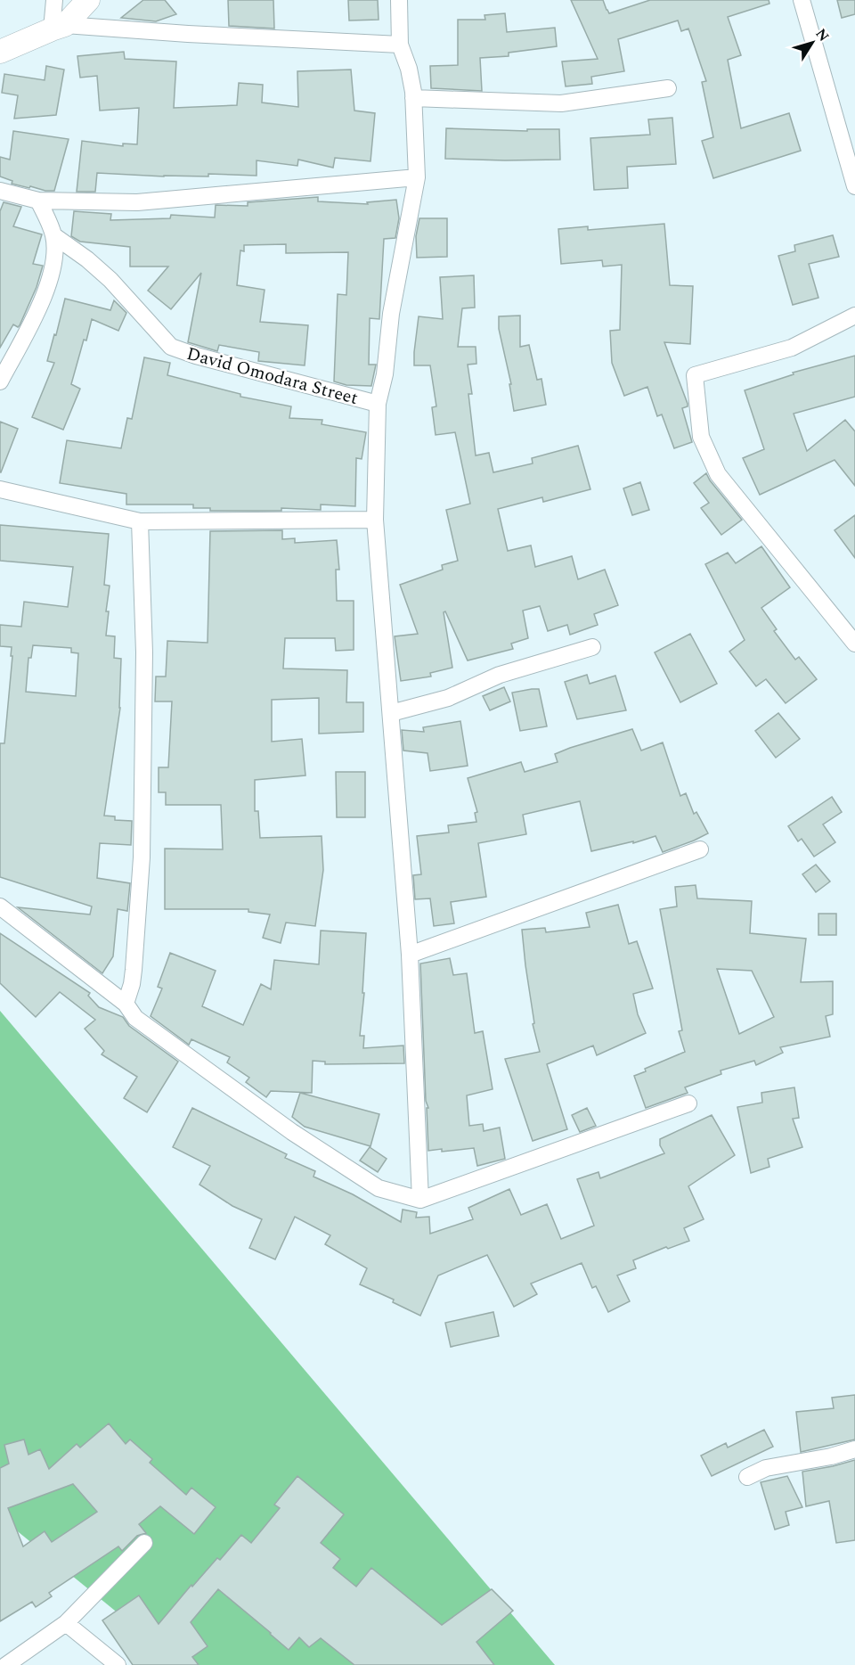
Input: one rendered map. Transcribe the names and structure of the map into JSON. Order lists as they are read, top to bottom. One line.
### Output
{"streets":{"street":["David Omodara Street"]},"north":"top right"}
